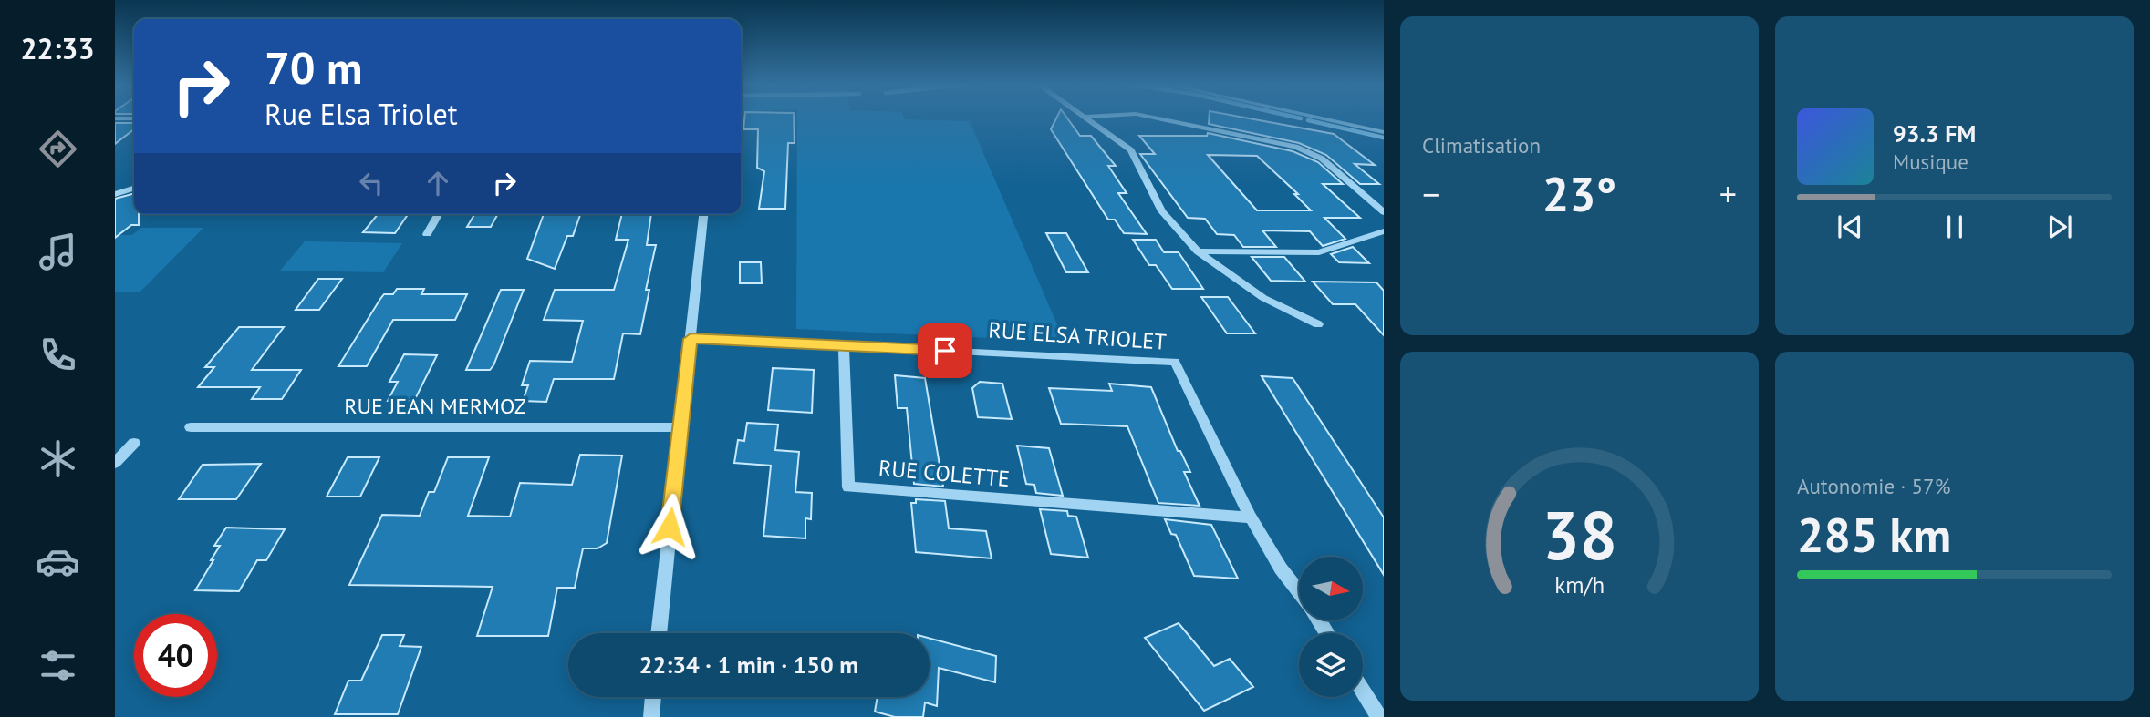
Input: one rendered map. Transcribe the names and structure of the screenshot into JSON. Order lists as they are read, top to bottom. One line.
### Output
{"streets":{"street":["RUE ELSA TRIOLET","RUE JEAN MERMOZ","RUE COLETTE"]},"crossings":[["RUE ELSA TRIOLET","RUE COLETTE"]],"north":"right","page":{"tabs":"22:33","tile":["Climatisation",["Autonomie · 57%","285 km"]],"turn":["70 m","Rue Elsa Triolet"],"song":["93.3 FM","Musique"],"heat":["−","23°","+"],"limit":"40","trip":"22:34 · 1 min · 150 m","gauge":["38","km/h"]}}
